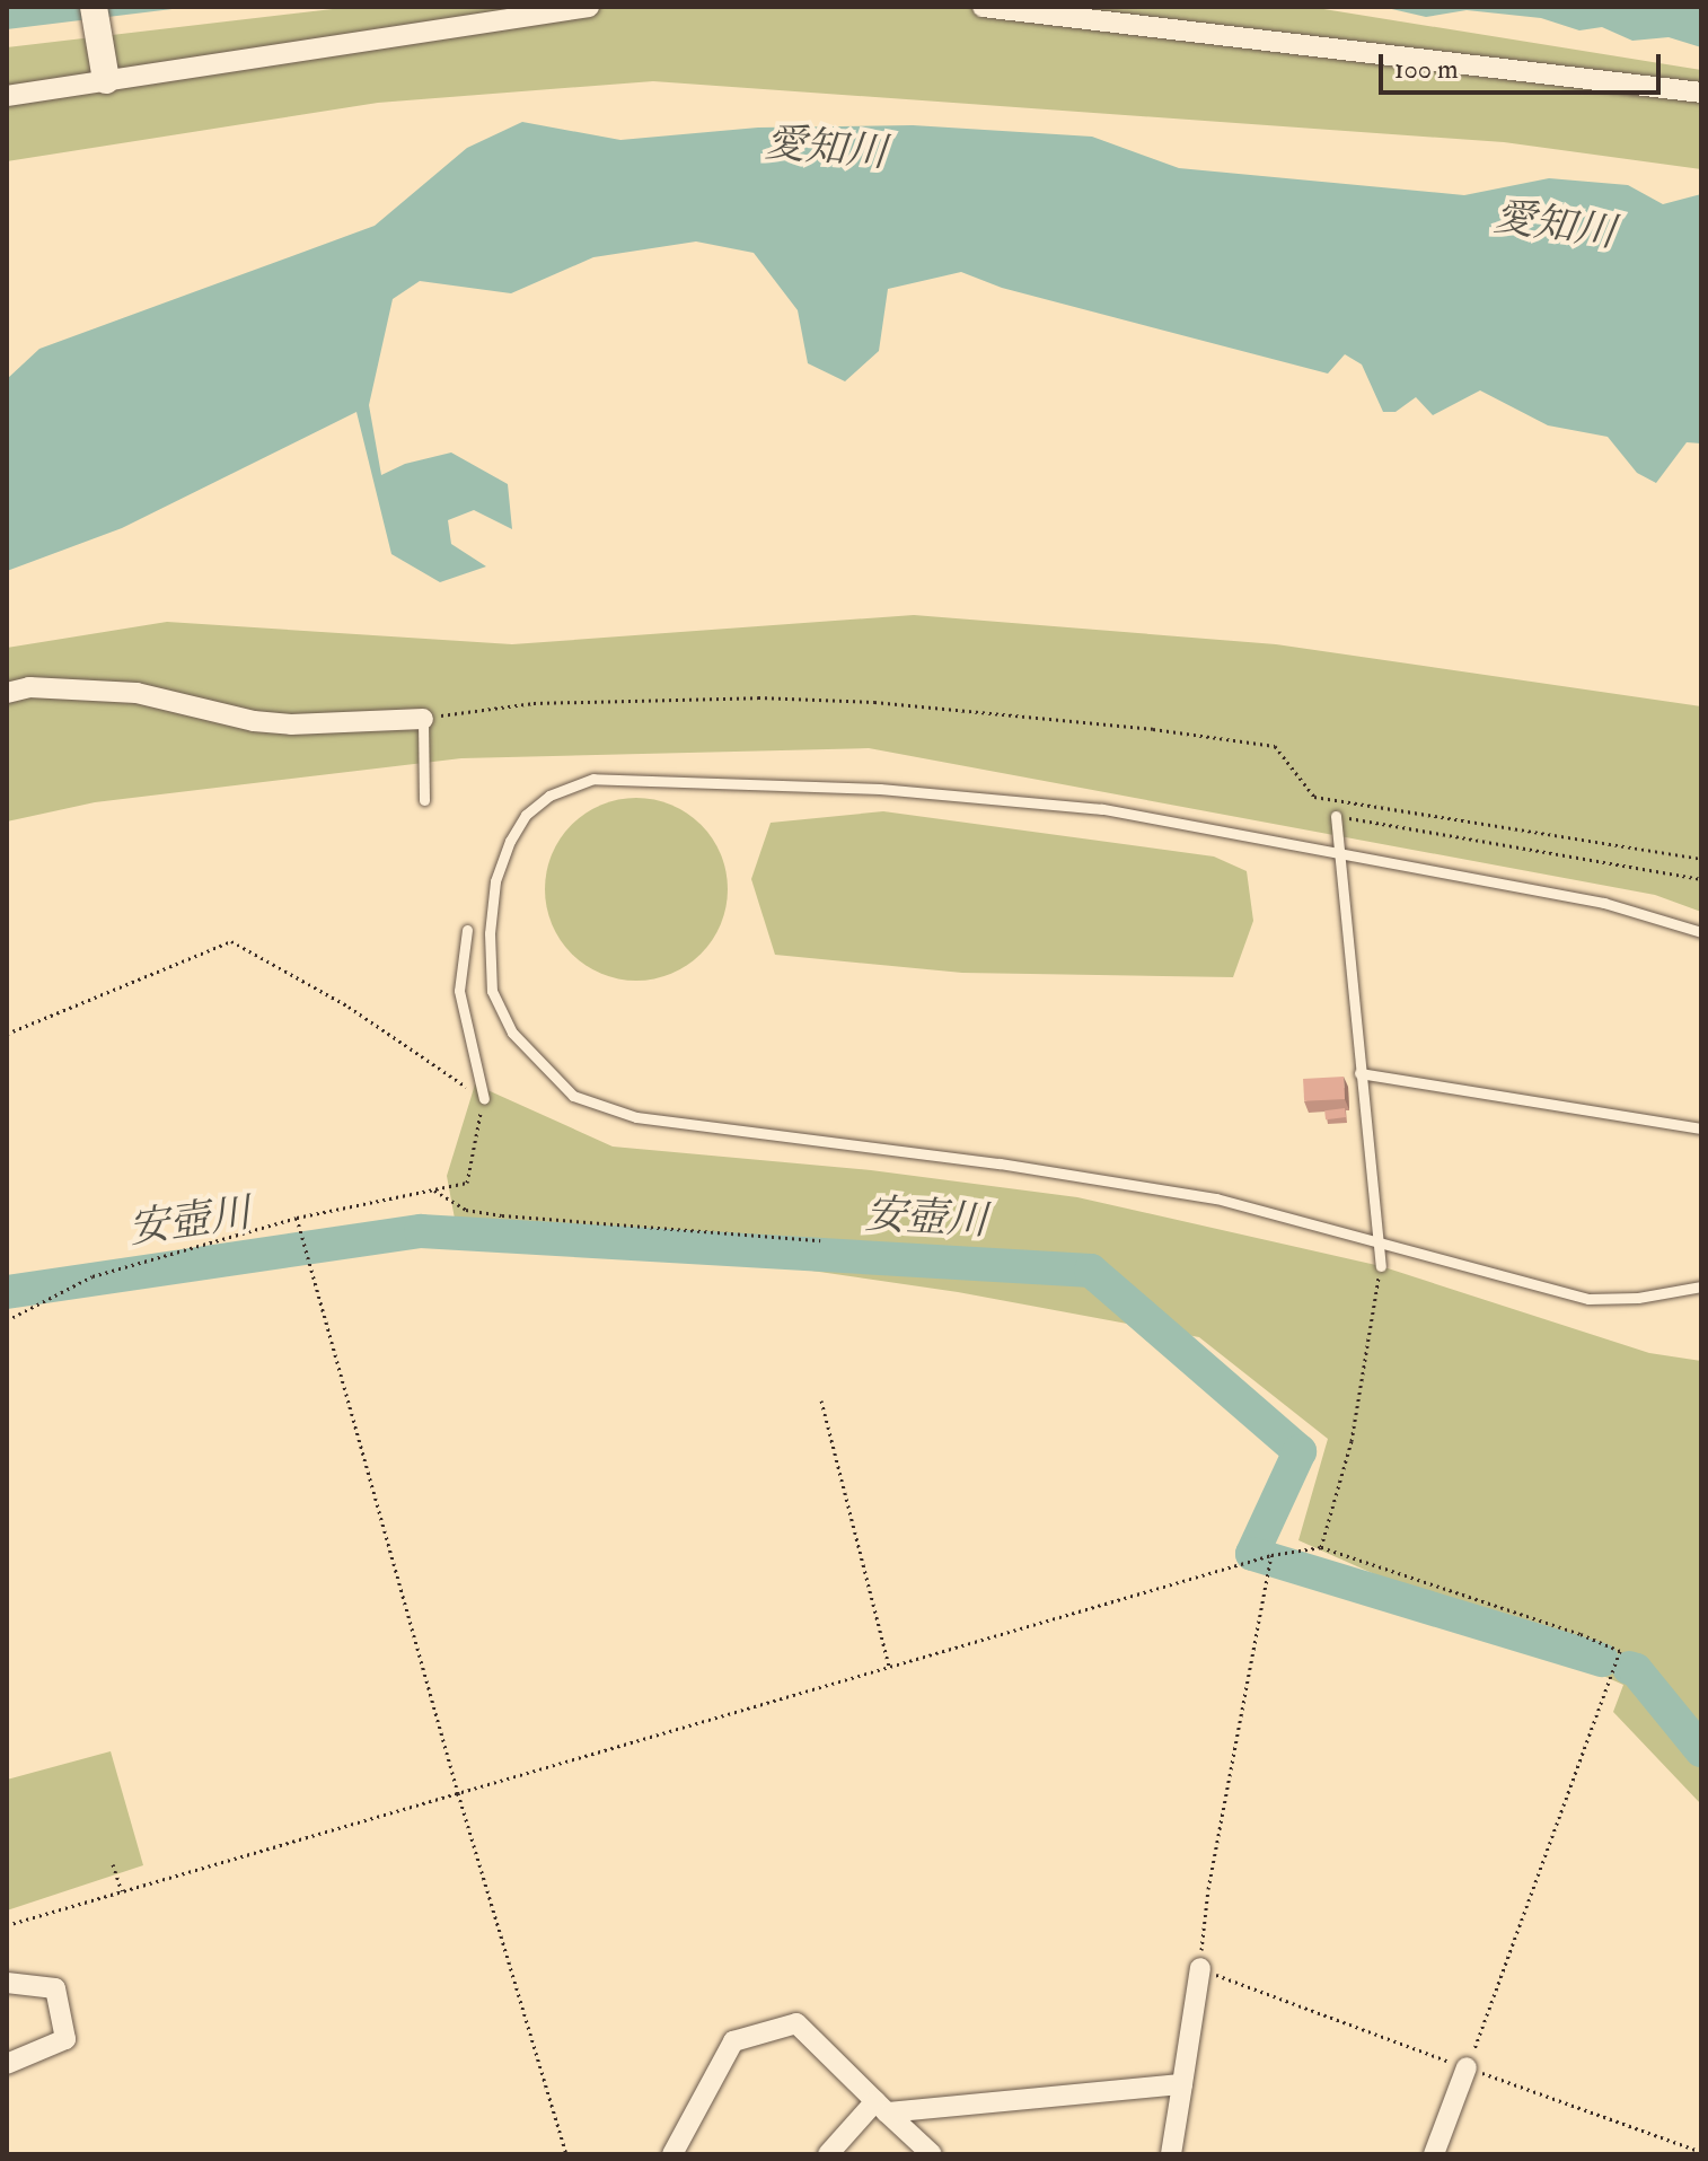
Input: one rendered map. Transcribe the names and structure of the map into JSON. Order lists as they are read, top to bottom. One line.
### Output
{"water":["愛知川","安壺川"],"scale_bar":"100 m"}
